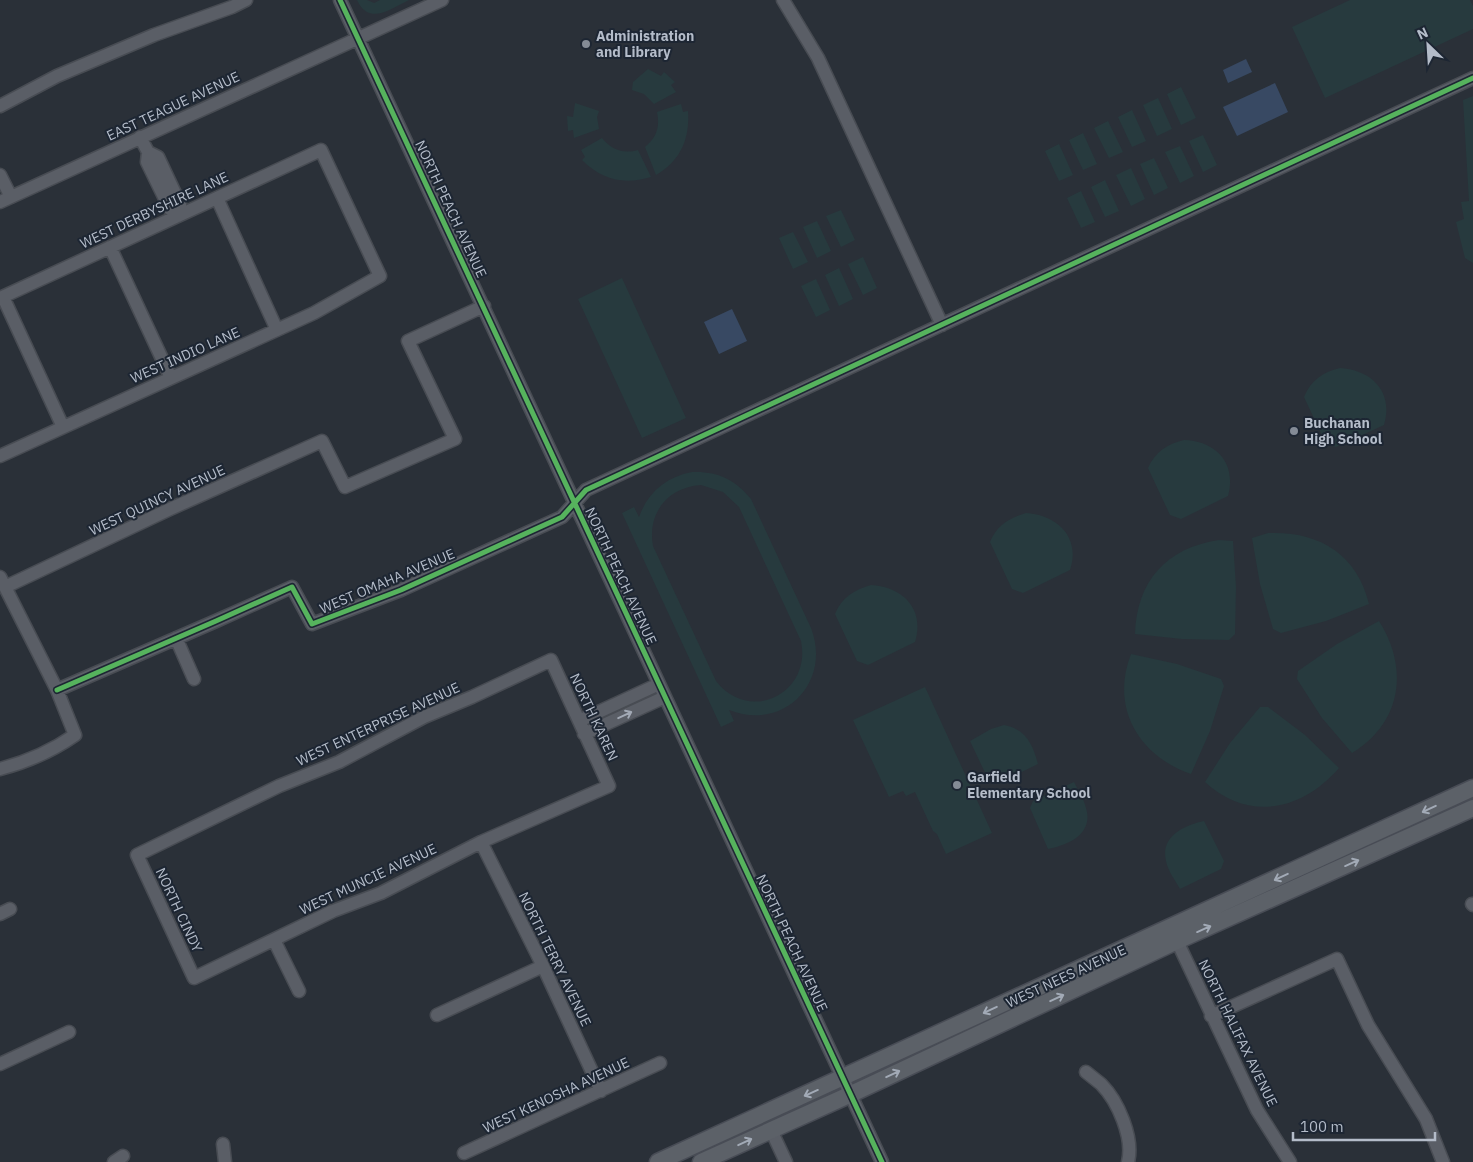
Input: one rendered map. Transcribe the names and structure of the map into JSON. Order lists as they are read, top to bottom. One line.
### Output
{"streets":{"main road":["WEST NEES AVENUE"],"street":["EAST TEAGUE AVENUE","NORTH PEACH AVENUE","WEST DERBYSHIRE LANE","WEST INDIO LANE","WEST QUINCY AVENUE","WEST OMAHA AVENUE","NORTH KAREN","WEST ENTERPRISE AVENUE","WEST MUNCIE AVENUE","NORTH CINDY","NORTH TERRY AVENUE","NORTH HALIFAX AVENUE","WEST KENOSHA AVENUE"]},"crossings":[["EAST TEAGUE AVENUE","NORTH PEACH AVENUE"],["NORTH PEACH AVENUE","WEST QUINCY AVENUE"],["NORTH PEACH AVENUE","WEST OMAHA AVENUE"],["NORTH PEACH AVENUE","WEST NEES AVENUE"],["WEST DERBYSHIRE LANE","WEST INDIO LANE"],["NORTH KAREN","WEST ENTERPRISE AVENUE"],["NORTH KAREN","WEST MUNCIE AVENUE"],["WEST ENTERPRISE AVENUE","NORTH CINDY"],["WEST MUNCIE AVENUE","NORTH CINDY"],["WEST MUNCIE AVENUE","NORTH TERRY AVENUE"],["NORTH TERRY AVENUE","WEST KENOSHA AVENUE"],["WEST NEES AVENUE","NORTH HALIFAX AVENUE"]],"places":["Administration and Library","Buchanan High School","Garfield Elementary School"],"scale_bar":"100 m","north":"top left"}
